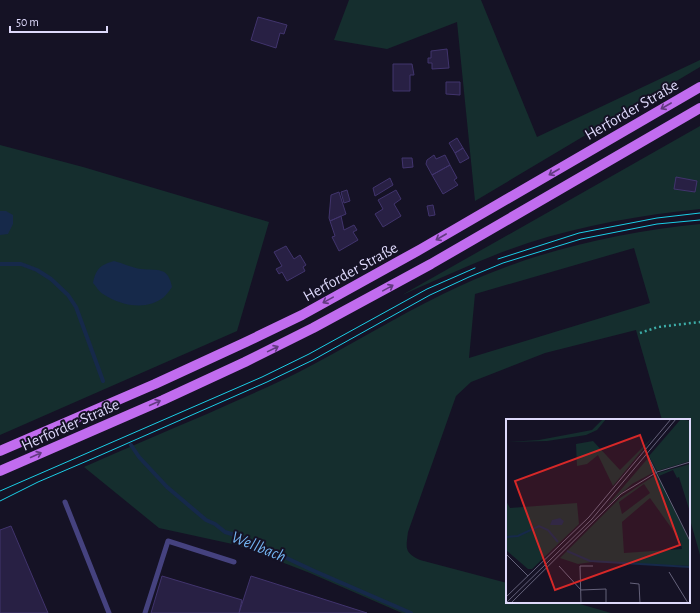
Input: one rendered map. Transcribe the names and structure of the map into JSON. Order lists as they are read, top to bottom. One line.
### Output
{"streets":{"main road":["Herforder Straße"]},"water":["Wellbach"],"scale_bar":"50 m"}
